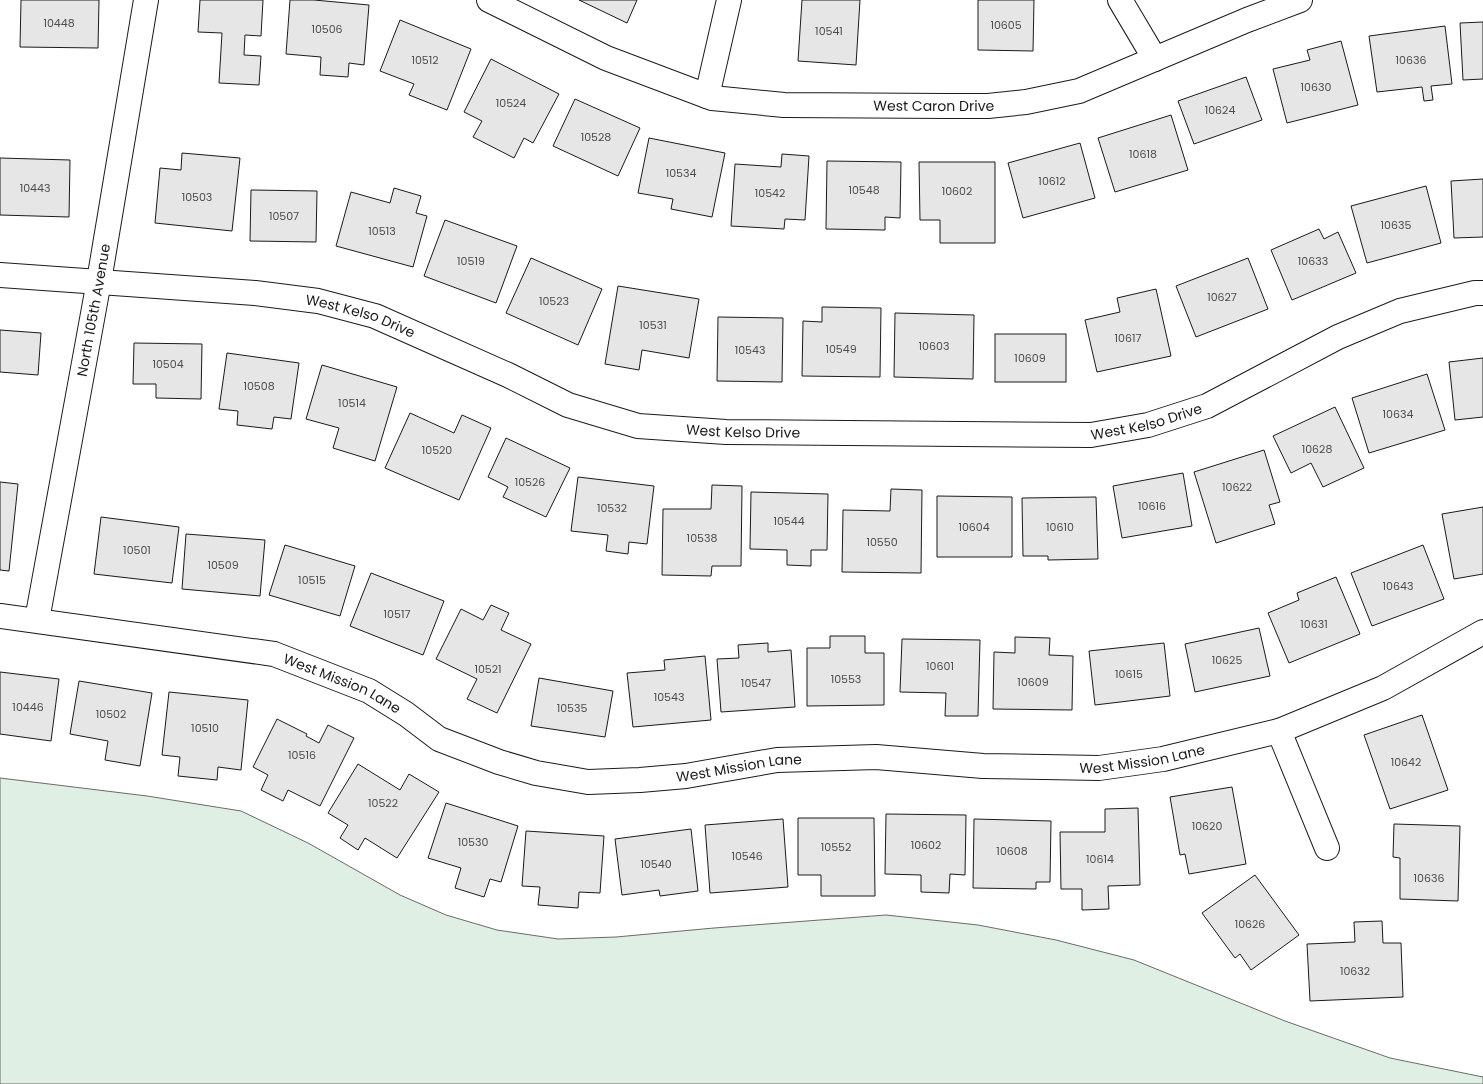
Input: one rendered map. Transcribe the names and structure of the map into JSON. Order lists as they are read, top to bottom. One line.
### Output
{"streets":{"street":["West Caron Drive","North 105th Avenue","West Kelso Drive","West Mission Lane"]},"crossings":[["North 105th Avenue","West Kelso Drive"],["North 105th Avenue","West Mission Lane"]],"house_numbers":["10448","10605","10506","10541","10512","10636","10630","10524","10624","10528","10618","10534","10612","10443","10548","10602","10542","10503","10507","10635","10513","10519","10633","10627","10523","10531","10617","10603","10549","10543","10609","10504","10508","10514","10634","10628","10520","10526","10622","10616","10532","10544","10604","10610","10538","10550","10501","10509","10515","10643","10517","10631","10625","10601","10521","10615","10553","10609","10547","10543","10446","10535","10502","10510","10516","10642","10522","10620","10530","10602","10552","10608","10546","10614","10540","10636","10626","10632"]}
